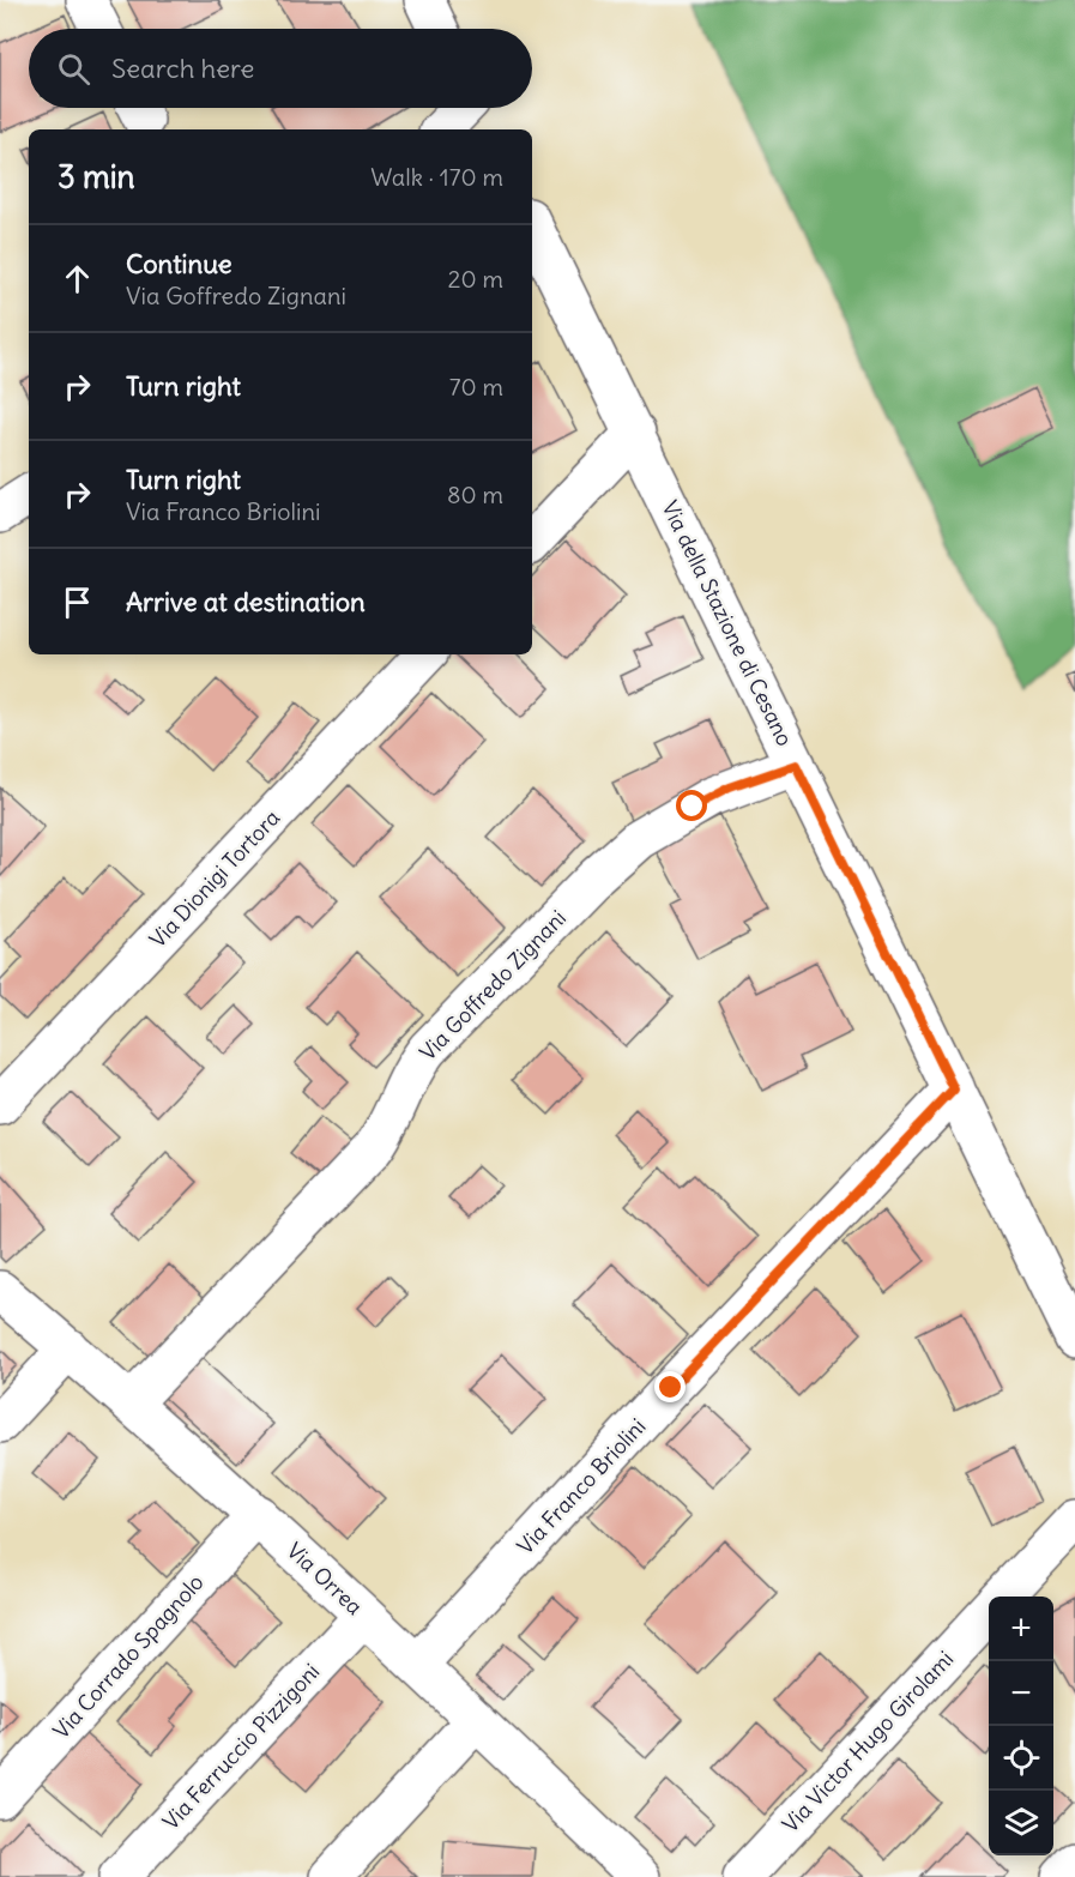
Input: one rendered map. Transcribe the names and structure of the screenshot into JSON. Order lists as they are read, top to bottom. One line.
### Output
{"streets":{"street":["Via della Stazione di Cesano","Via Dionigi Tortora","Via Goffredo Zignani","Via Franco Briolini","Via Orrea","Via Corrado Spagnolo","Via Victor Hugo Girolami","Via Ferruccio Pizzigoni"]},"crossings":[["Via della Stazione di Cesano","Via Goffredo Zignani"],["Via della Stazione di Cesano","Via Franco Briolini"],["Via Goffredo Zignani","Via Orrea"],["Via Franco Briolini","Via Orrea"],["Via Orrea","Via Corrado Spagnolo"],["Via Orrea","Via Ferruccio Pizzigoni"]],"page":{"search":"Search here","heading":["3 min","Walk · 170 m"],"list":[["Continue","Via Goffredo Zignani","20 m"],["Turn right","70 m"],["Turn right","Via Franco Briolini","80 m"],"Arrive at destination"],"map_buttons":["+","−"]}}
